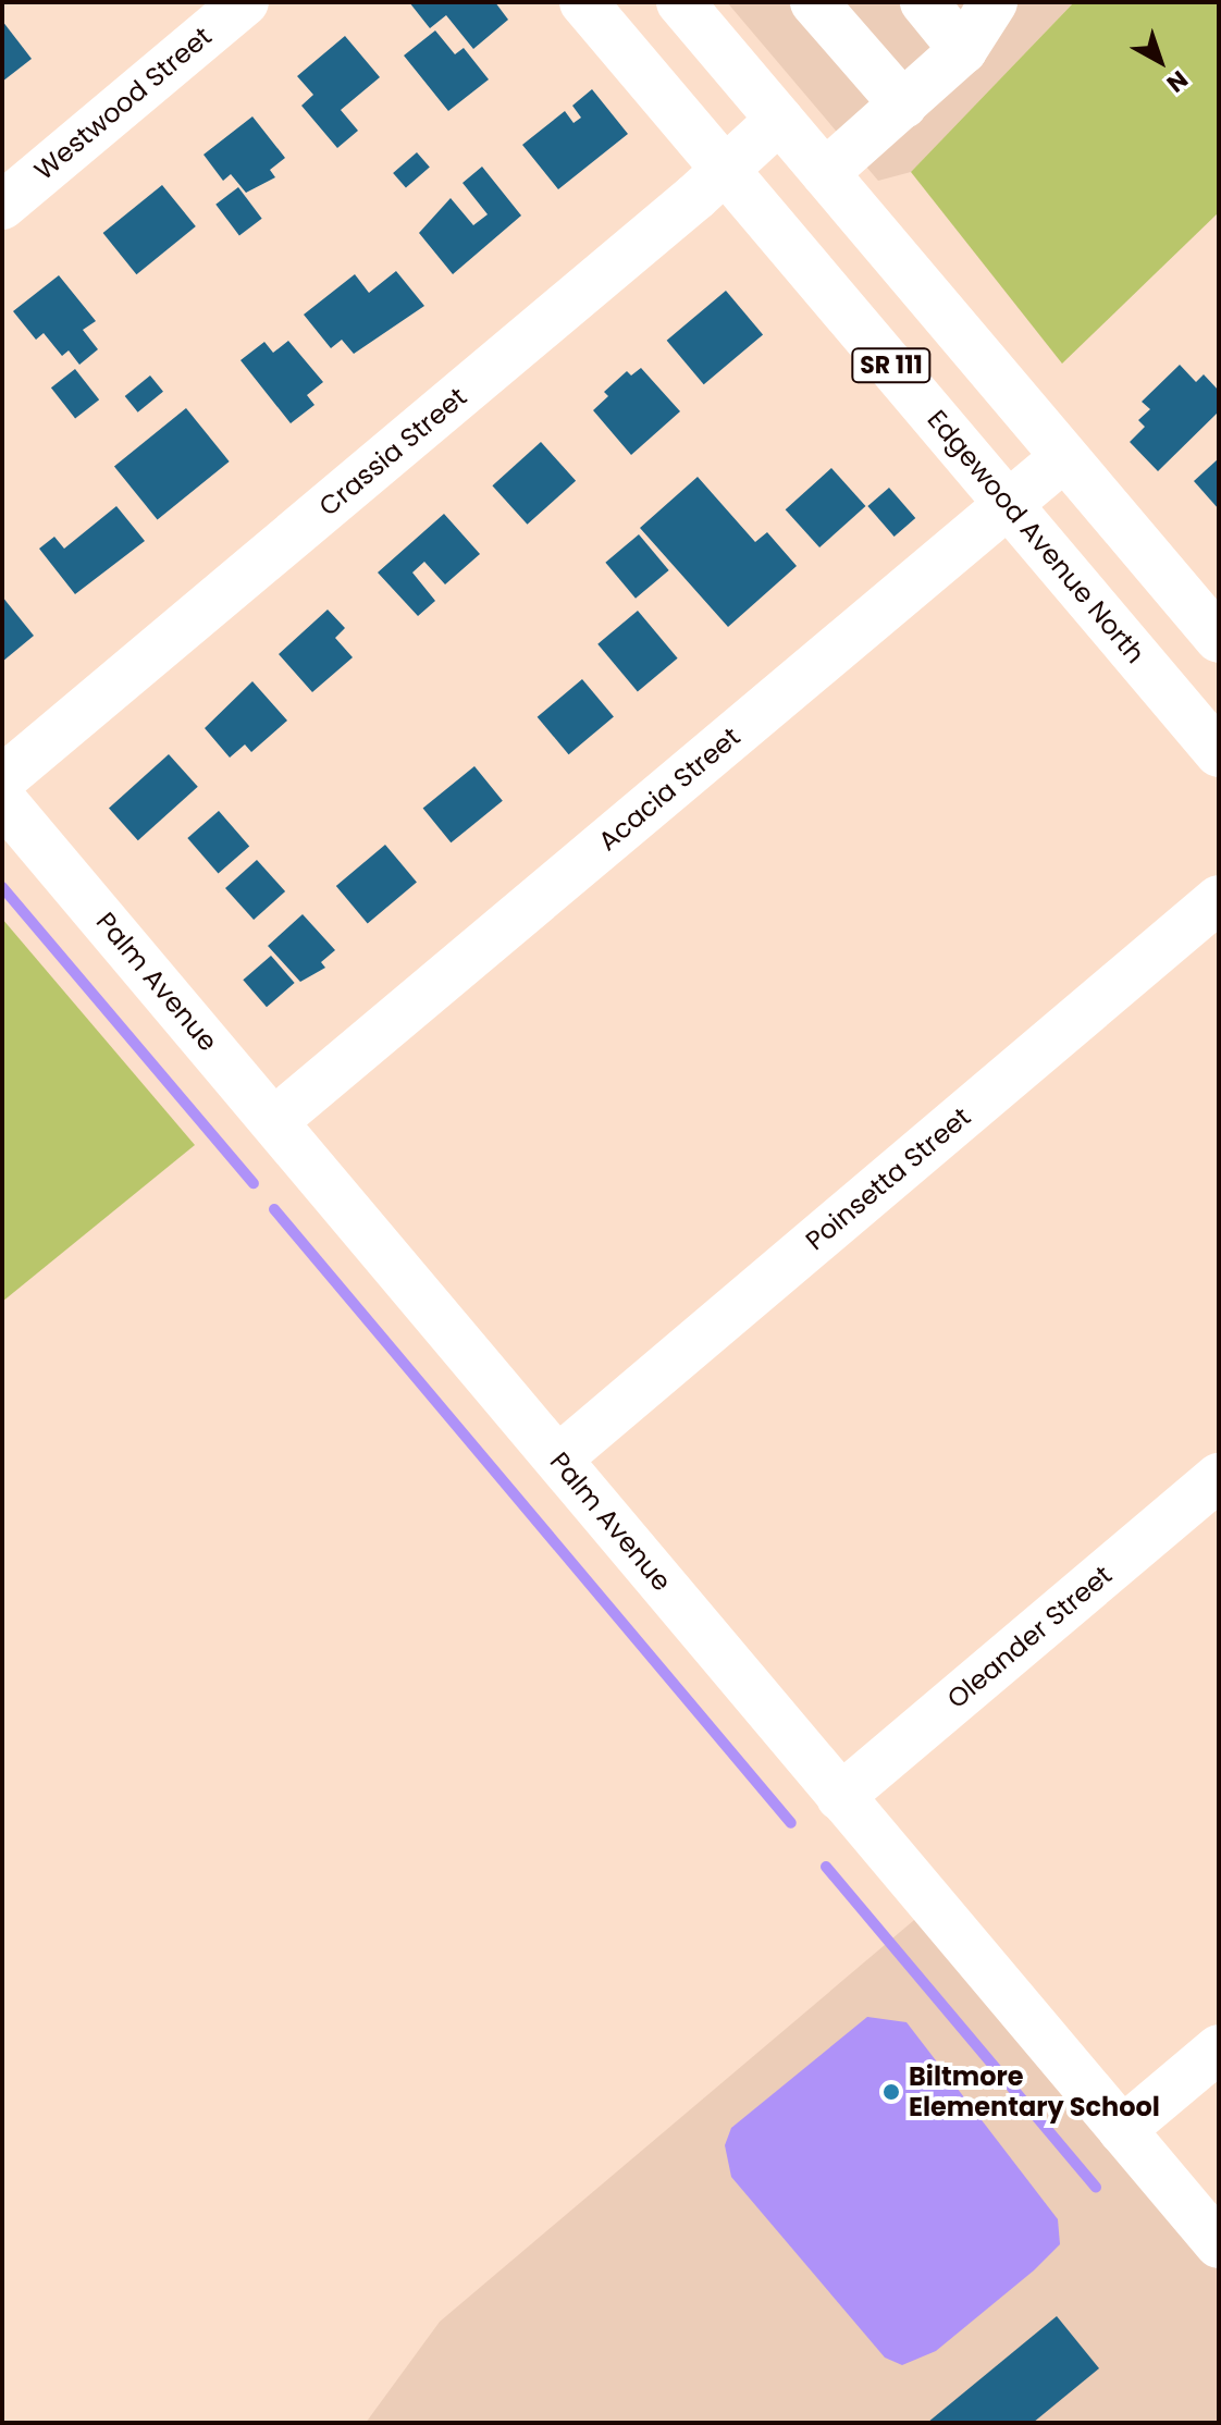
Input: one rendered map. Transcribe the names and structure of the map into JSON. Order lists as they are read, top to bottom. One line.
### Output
{"streets":{"street":["Westwood Street","SR 111","Crassia Street","Edgewood Avenue North","Acacia Street","Palm Avenue","Poinsetta Street","Oleander Street"]},"crossings":[["SR 111","Crassia Street"],["SR 111","Acacia Street"],["Crassia Street","Edgewood Avenue North"],["Edgewood Avenue North","Acacia Street"],["Acacia Street","Palm Avenue"],["Palm Avenue","Poinsetta Street"],["Palm Avenue","Oleander Street"]],"places":["Biltmore Elementary School"],"north":"bottom right"}
